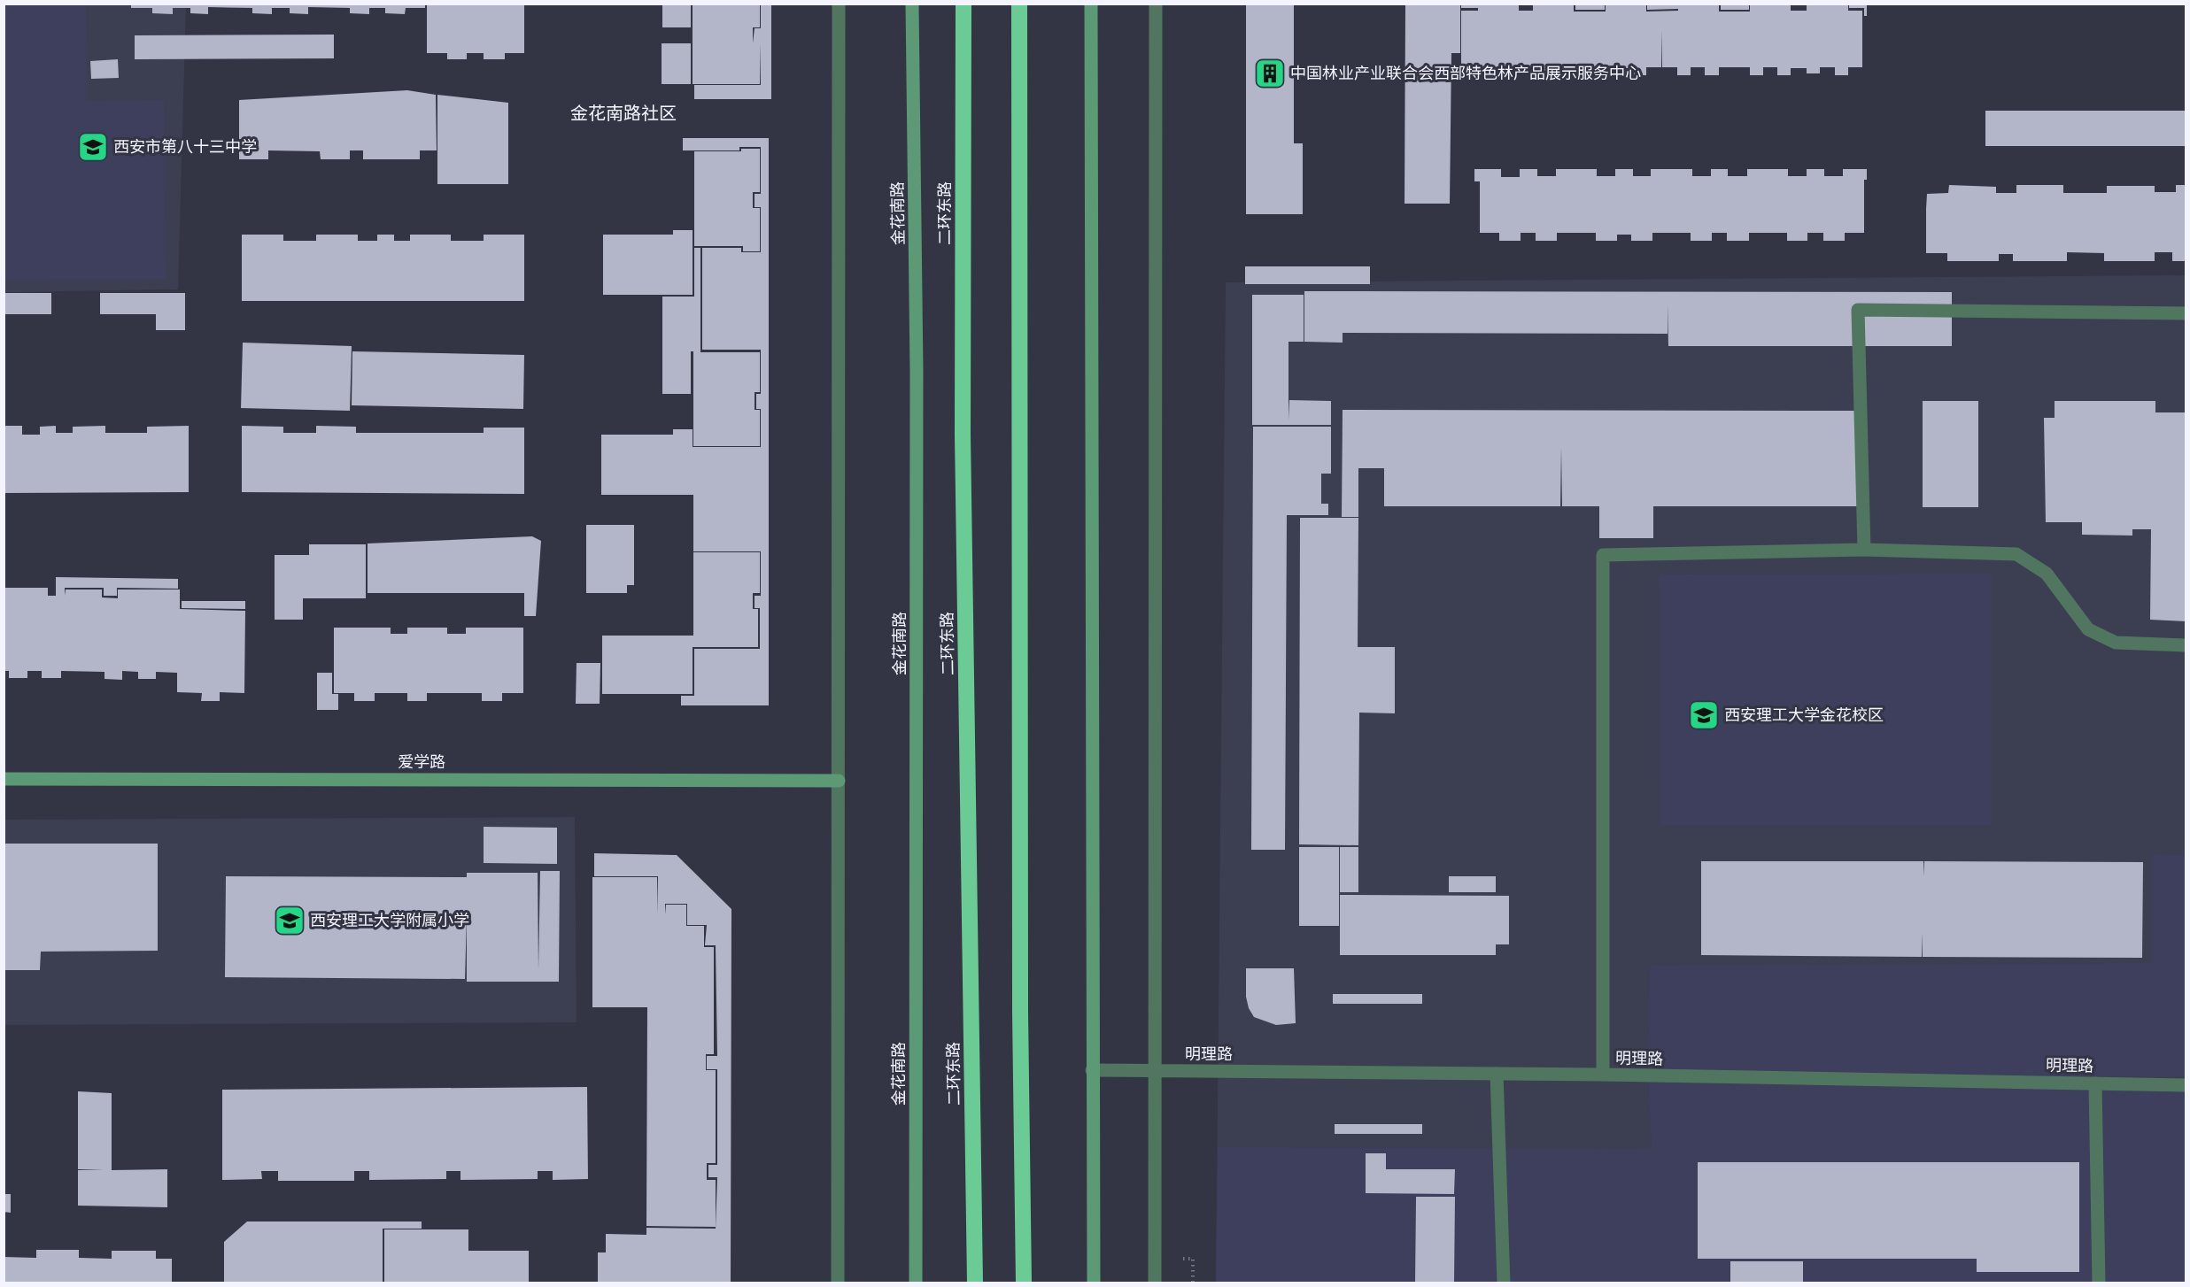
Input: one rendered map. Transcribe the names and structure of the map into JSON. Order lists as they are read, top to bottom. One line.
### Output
{"streets":{"highway":["二环东路"],"main road":["金花南路","爱学路"],"street":["明理路"]},"districts":["金花南路社区"],"places":{"building":["中国林业产业联合会西部特色林产品展示服务中心"],"school or university":["西安市第八十三中学","西安理工大学金花校区","西安理工大学附属小学"]}}
